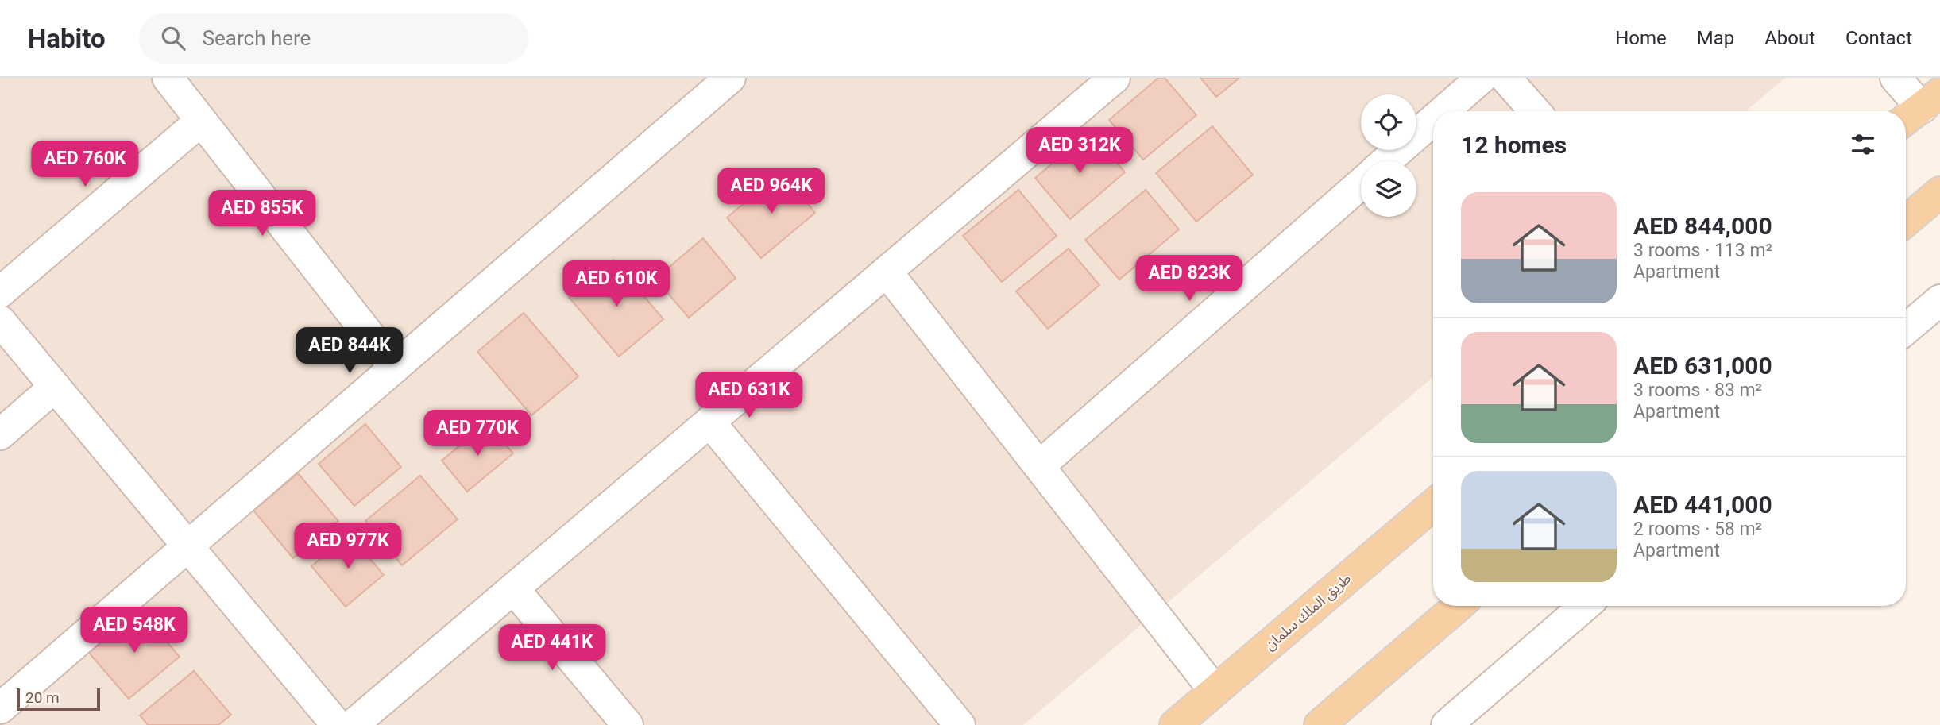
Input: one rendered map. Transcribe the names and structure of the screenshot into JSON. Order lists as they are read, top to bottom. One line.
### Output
{"streets":{"main road":["طريق الملك سلمان"]},"scale_bar":"20 m","page":{"header":"Habito","search":"Search here","nav":["Home","Map","About","Contact"],"heading":"12 homes","price":["AED 312K","AED 760K","AED 964K","AED 855K","AED 823K","AED 610K","AED 844K","AED 631K","AED 770K","AED 977K","AED 548K","AED 441K"],"list":[{"name":"AED 844,000","note":"3 rooms · 113 m² · Apartment"},{"name":"AED 631,000","note":"3 rooms · 83 m² · Apartment"},{"name":"AED 441,000","note":"2 rooms · 58 m² · Apartment"}],"scale":"20 m"}}
